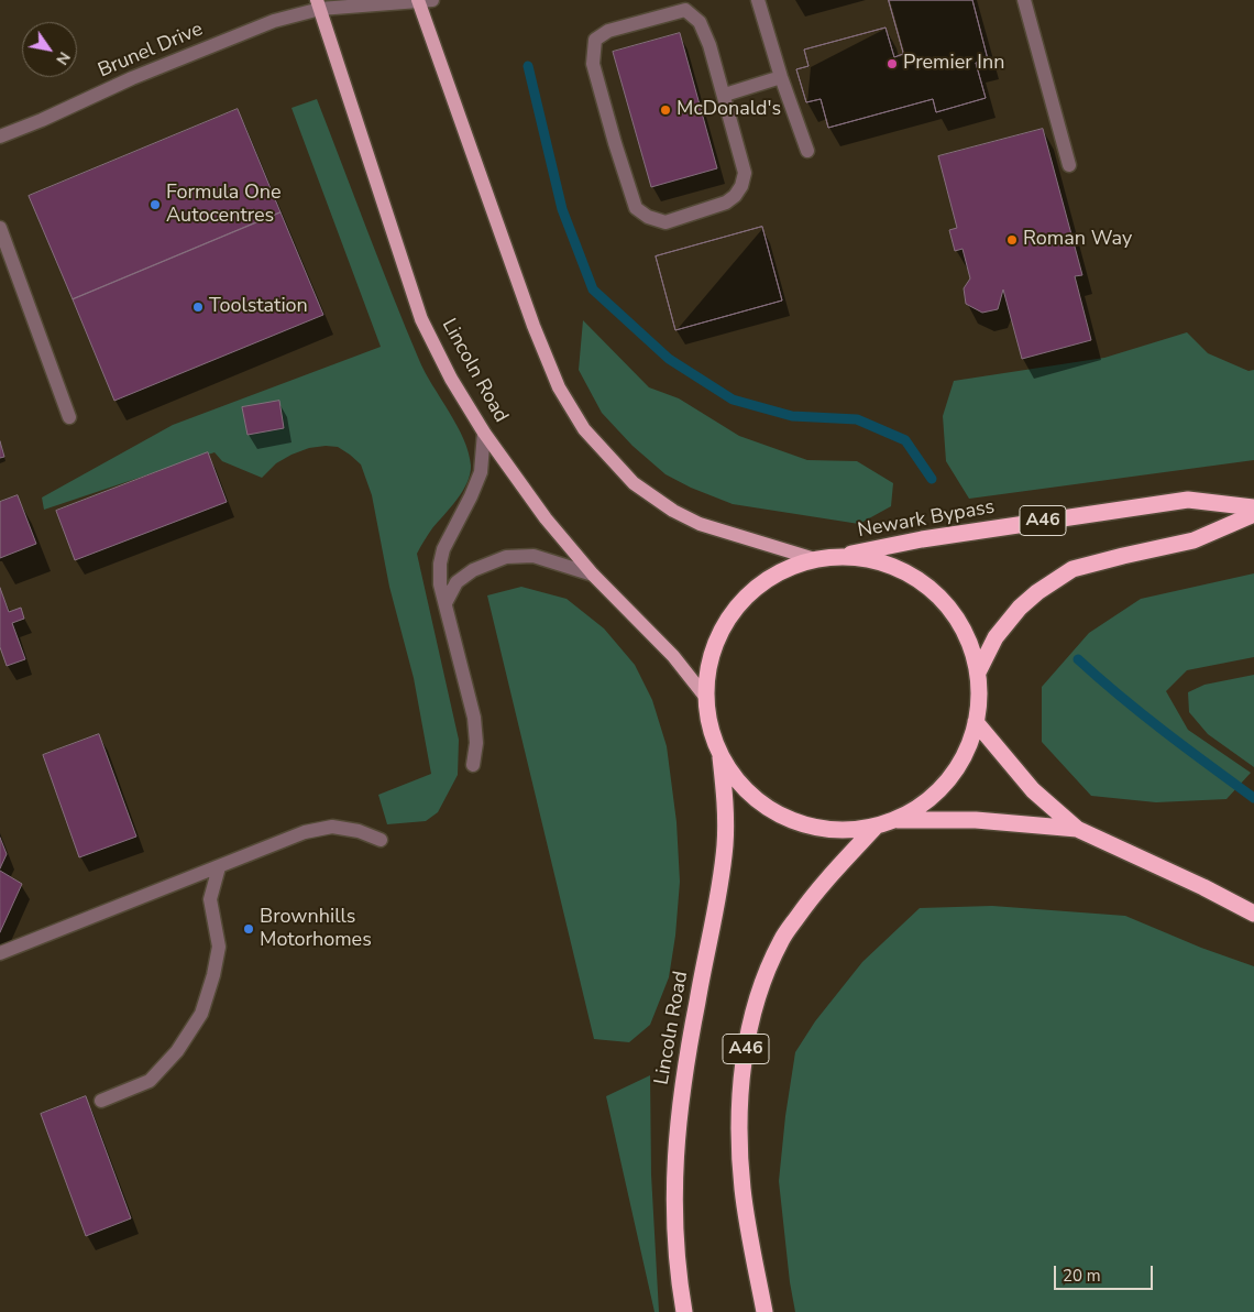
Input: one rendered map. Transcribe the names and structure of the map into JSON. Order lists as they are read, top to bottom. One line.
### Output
{"streets":{"highway":["Lincoln Road","Newark Bypass","A46"],"street":["Brunel Drive"]},"crossings":[["Brunel Drive","Lincoln Road"]],"places":["Premier Inn","McDonald's","Formula One Autocentres","Roman Way","Toolstation","Brownhills Motorhomes"],"scale_bar":"20 m","north":"bottom right"}
